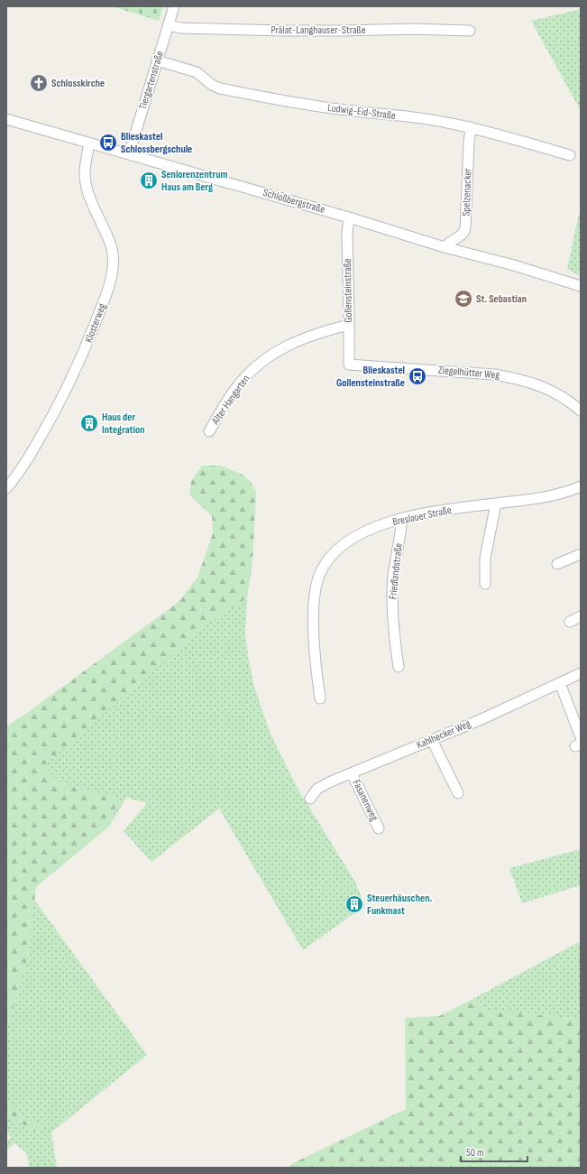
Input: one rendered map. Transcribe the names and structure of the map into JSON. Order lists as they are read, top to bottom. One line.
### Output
{"streets":{"street":["Prälat-Langhauser-Straße","Tiergartenstraße","Ludwig-Eid-Straße","Spelzenacker","Schloßbergstraße","Gollensteinstraße","Klosterweg","Ziegelhütter Weg","Alter Hangarten","Breslauer Straße","Friedlandstraße","Kahlhecker Weg","Fasanenweg"]},"crossings":[["Prälat-Langhauser-Straße","Tiergartenstraße"],["Tiergartenstraße","Ludwig-Eid-Straße"],["Tiergartenstraße","Schloßbergstraße"],["Ludwig-Eid-Straße","Spelzenacker"],["Spelzenacker","Schloßbergstraße"],["Schloßbergstraße","Gollensteinstraße"],["Schloßbergstraße","Klosterweg"],["Gollensteinstraße","Ziegelhütter Weg"],["Gollensteinstraße","Alter Hangarten"],["Breslauer Straße","Friedlandstraße"],["Kahlhecker Weg","Fasanenweg"]],"places":{"church":["Schlosskirche"],"bus stop":["Blieskastel Schlossbergschule","Blieskastel Gollensteinstraße"],"building":["Seniorenzentrum Haus am Berg","Haus der Integration","Steuerhäuschen. Funkmast"],"school or university":["St. Sebastian"]},"scale_bar":"50 m"}
